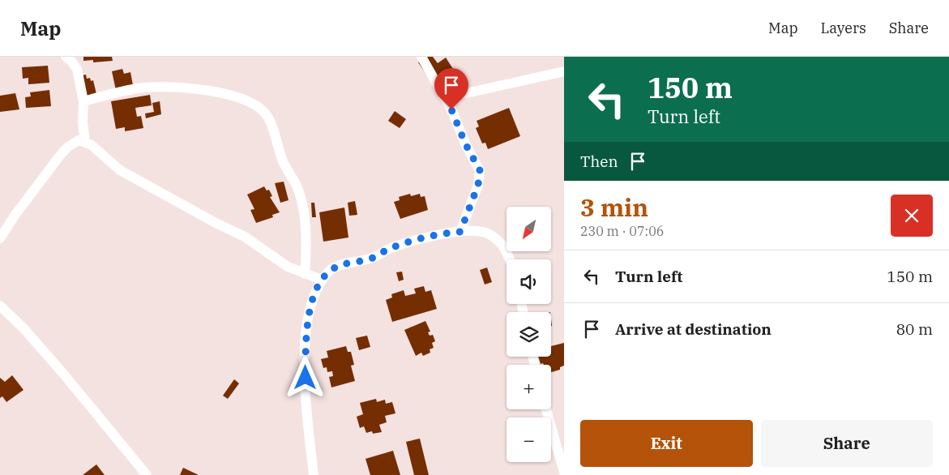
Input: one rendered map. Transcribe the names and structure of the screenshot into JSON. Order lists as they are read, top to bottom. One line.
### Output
{"north":"bottom left","page":{"header":"Map","nav":["Map","Layers","Share"],"turn":["150 m","Turn left"],"then":"Then","heading":["3 min","230 m · 07:06"],"map_buttons":["+","−"],"list":[{"name":"Turn left","value":"150 m"},{"name":"Arrive at destination","value":"80 m"}],"buttons":["Exit","Share"]}}
